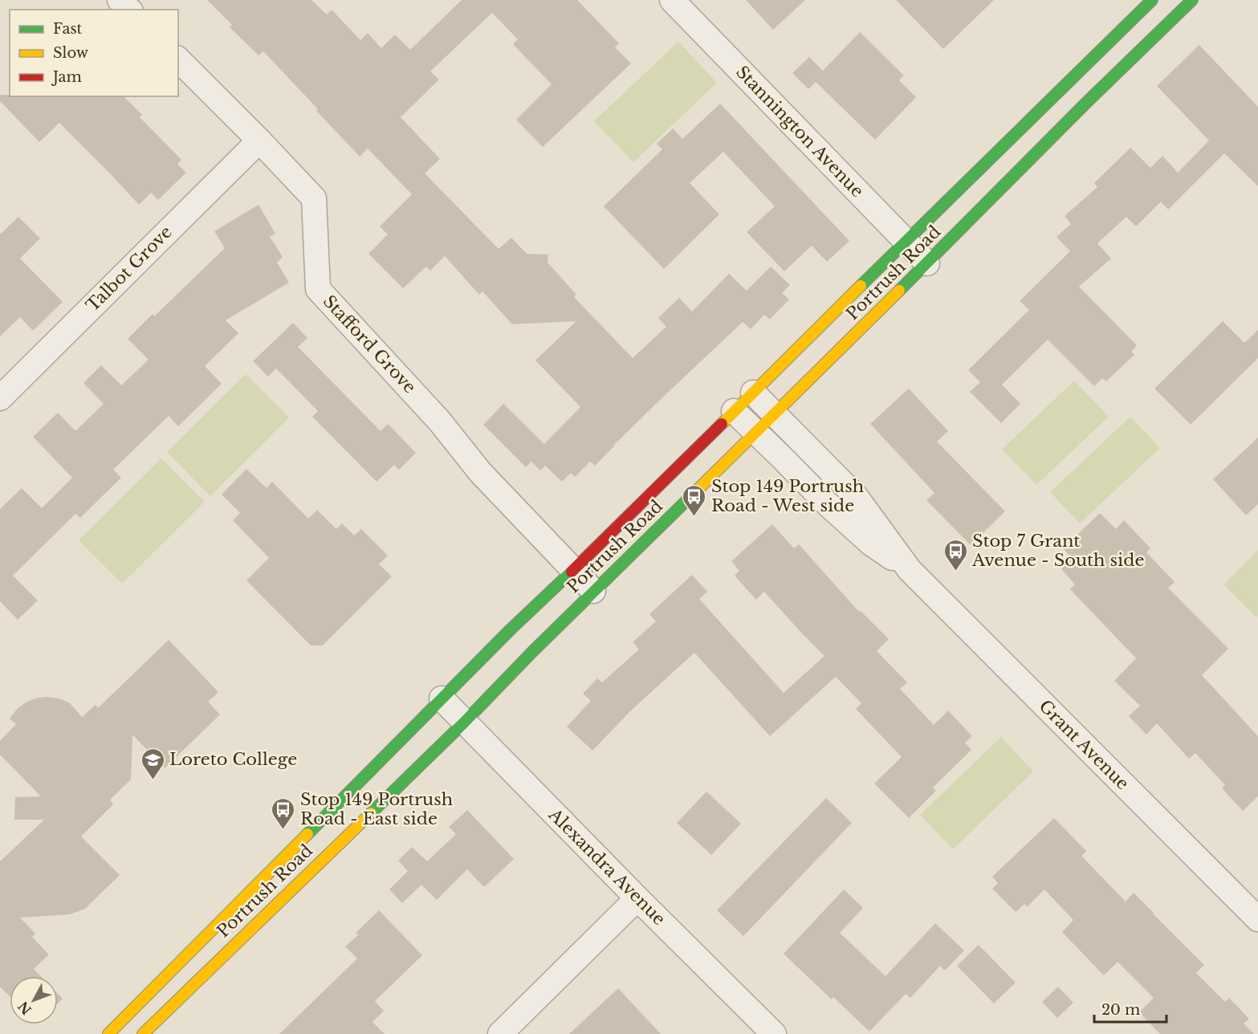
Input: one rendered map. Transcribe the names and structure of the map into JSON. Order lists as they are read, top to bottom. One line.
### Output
{"streets":{"highway":["Portrush Road"],"street":["Stannington Avenue","Talbot Grove","Stafford Grove","Grant Avenue","Alexandra Avenue"]},"crossings":[["Stannington Avenue","Portrush Road"],["Talbot Grove","Stafford Grove"],["Portrush Road","Stafford Grove"],["Portrush Road","Grant Avenue"],["Portrush Road","Alexandra Avenue"]],"places":{"bus stop":["Stop 149 Portrush Road - West side","Stop 7 Grant Avenue - South side","Stop 149 Portrush Road - East side"],"school or university":["Loreto College"]},"legend":["Fast","Slow","Jam"],"scale_bar":"20 m","north":"bottom left"}
